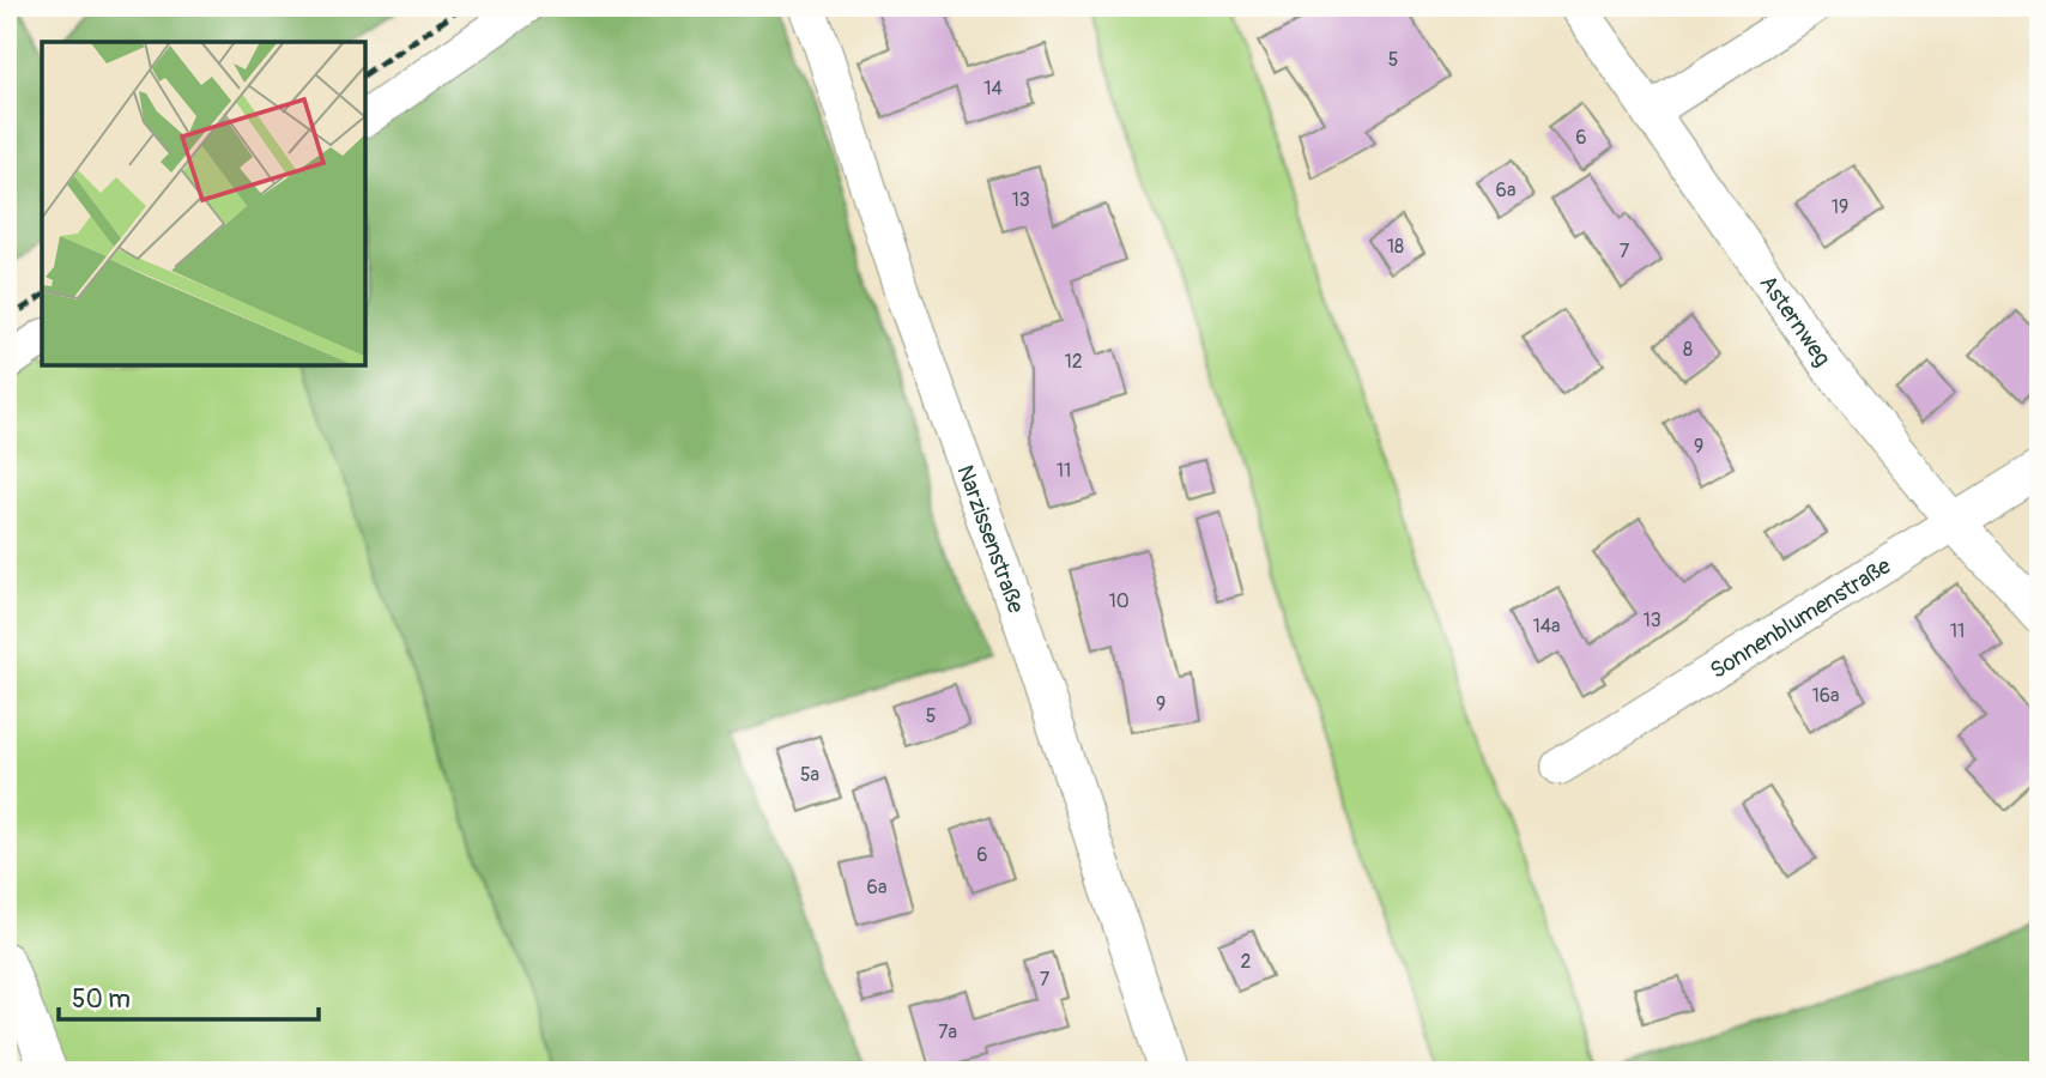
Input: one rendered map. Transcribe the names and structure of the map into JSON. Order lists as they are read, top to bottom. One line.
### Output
{"streets":{"street":["Asternweg","Narzissenstraße","Sonnenblumenstraße"]},"crossings":[["Asternweg","Sonnenblumenstraße"]],"house_numbers":["5","14","6","6a","13","19","18","7","8","12","9","11","10","13","14a","11","16a","9","5","5a","6","6a","2","7","7a"],"scale_bar":"50 m"}
